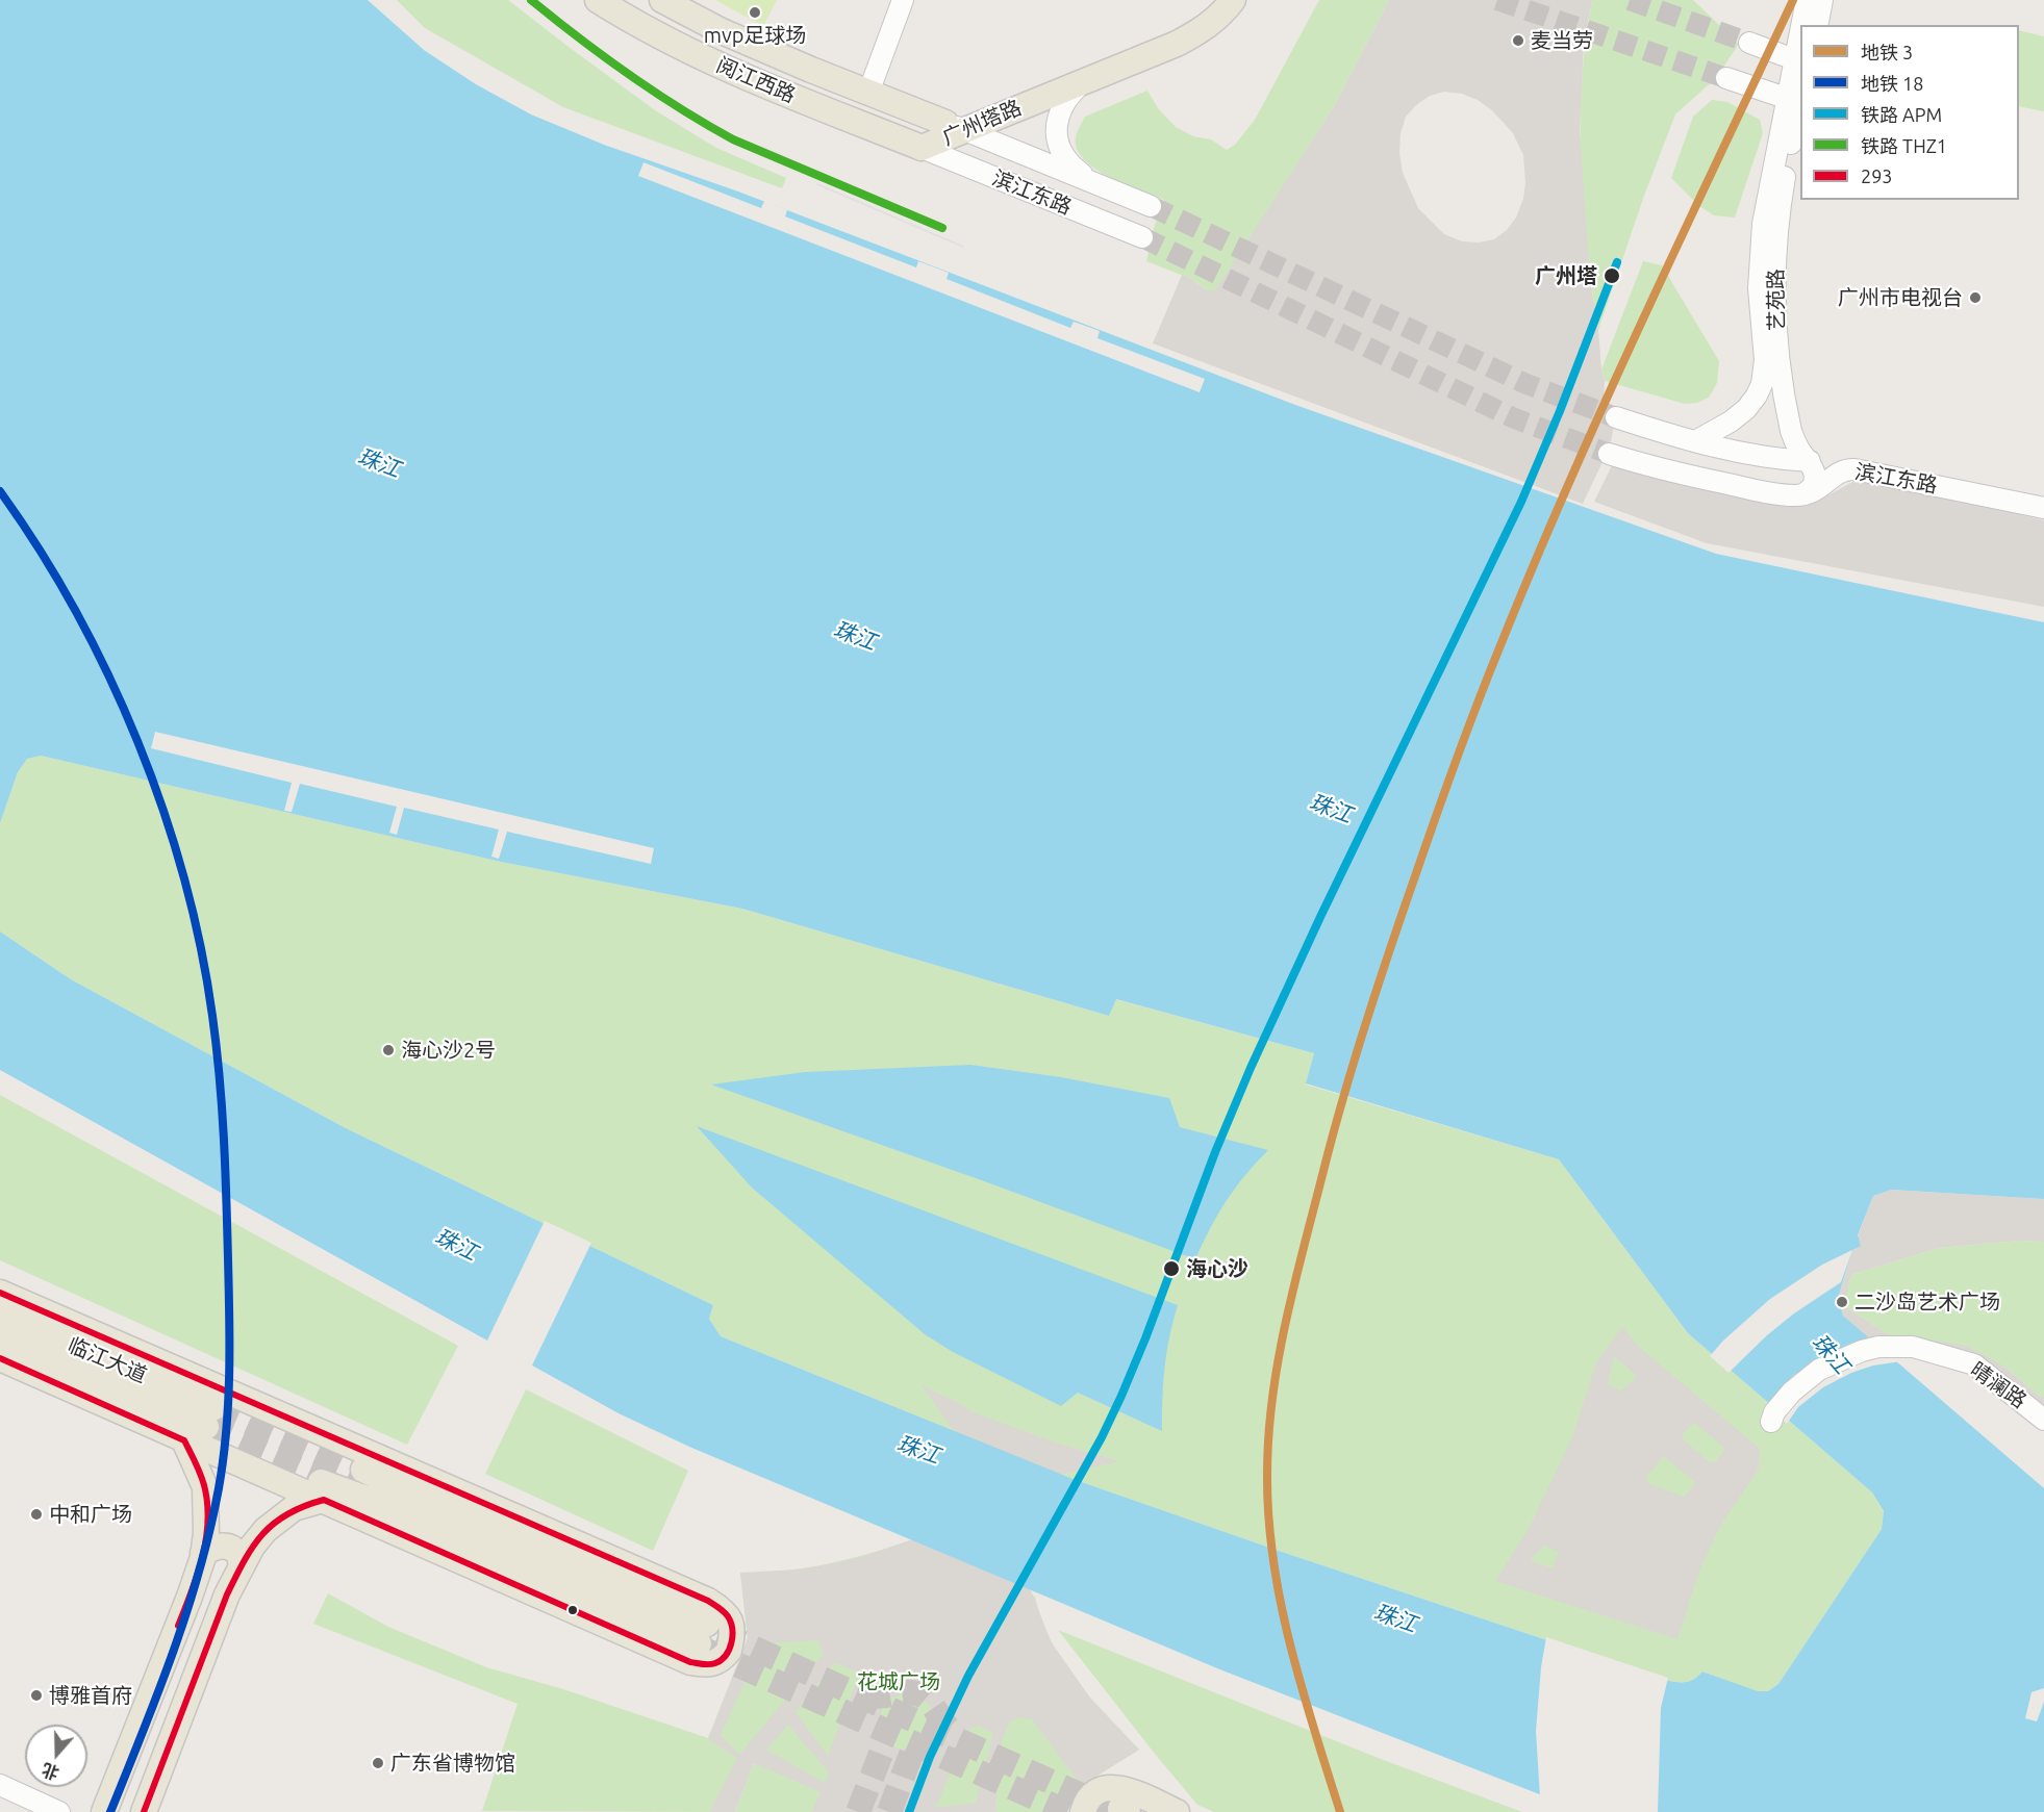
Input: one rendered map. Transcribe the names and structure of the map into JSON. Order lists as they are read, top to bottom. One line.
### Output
{"streets":{"main road":["阅江西路","广州塔路","临江大道"],"street":["滨江东路","艺苑路","晴澜路"]},"crossings":[["阅江西路","广州塔路"],["阅江西路","滨江东路"],["广州塔路","滨江东路"],["滨江东路","艺苑路"]],"water":["珠江"],"parks":["花城广场"],"places":["mvp足球场","麦当劳","广州塔","广州市电视台","海心沙2号","海心沙","二沙岛艺术广场","中和广场","博雅首府","广东省博物馆"],"lines":["metro line 3","rail line THZ1","rail line APM","metro line 18","transit line 293"],"legend":["地铁 3","地铁 18","铁路 APM","铁路 THZ1","293"],"north":"bottom"}
